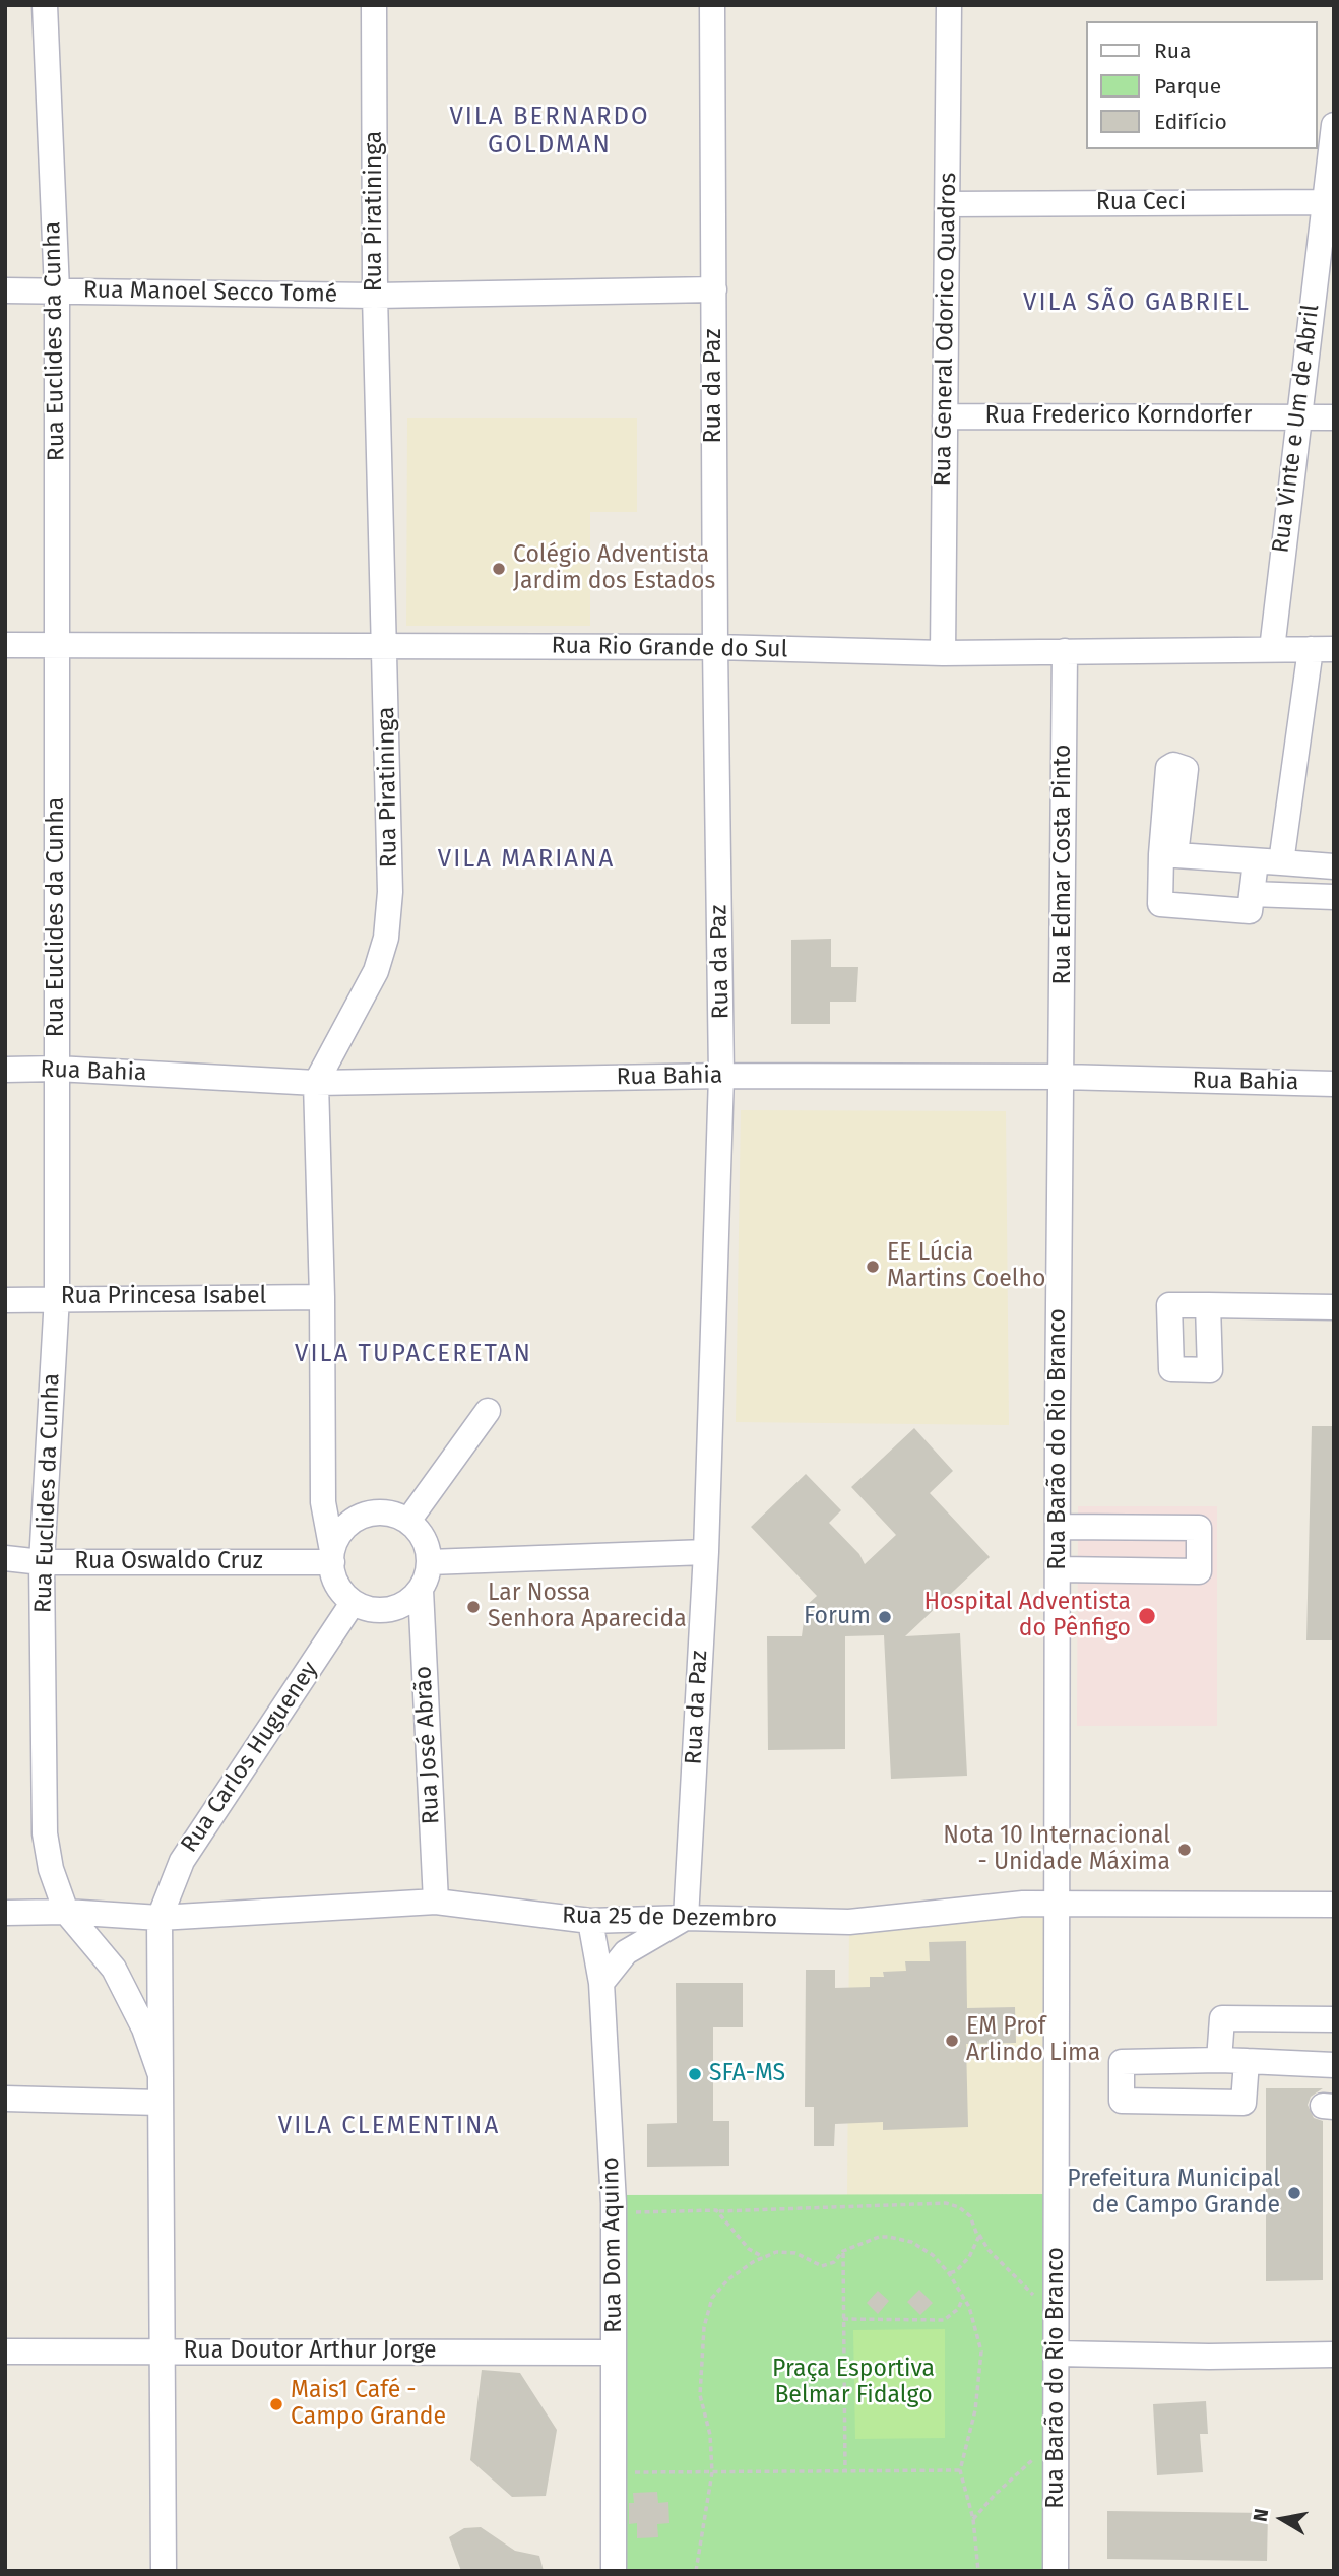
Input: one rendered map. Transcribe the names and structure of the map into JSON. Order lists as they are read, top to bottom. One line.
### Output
{"streets":{"street":["Rua Ceci","Rua Piratininga","Rua Manoel Secco Tomé","Rua General Odorico Quadros","Rua Euclides da Cunha","Rua da Paz","Rua Frederico Korndorfer","Rua Vinte e Um de Abril","Rua Rio Grande do Sul","Rua Edmar Costa Pinto","Rua Bahia","Rua Princesa Isabel","Rua Barão do Rio Branco","Rua Oswaldo Cruz","Rua José Abrão","Rua Carlos Hugueney","Rua 25 de Dezembro","Rua Dom Aquino","Rua Doutor Arthur Jorge"]},"crossings":[["Rua Ceci","Rua General Odorico Quadros"],["Rua Ceci","Rua Vinte e Um de Abril"],["Rua Piratininga","Rua Manoel Secco Tomé"],["Rua Piratininga","Rua Rio Grande do Sul"],["Rua Piratininga","Rua Bahia"],["Rua Piratininga","Rua Princesa Isabel"],["Rua Piratininga","Rua Oswaldo Cruz"],["Rua Piratininga","Rua José Abrão"],["Rua Piratininga","Rua Carlos Hugueney"],["Rua Manoel Secco Tomé","Rua Euclides da Cunha"],["Rua Manoel Secco Tomé","Rua da Paz"],["Rua General Odorico Quadros","Rua Frederico Korndorfer"],["Rua General Odorico Quadros","Rua Rio Grande do Sul"],["Rua Euclides da Cunha","Rua Rio Grande do Sul"],["Rua Euclides da Cunha","Rua Bahia"],["Rua Euclides da Cunha","Rua Princesa Isabel"],["Rua Euclides da Cunha","Rua Oswaldo Cruz"],["Rua Euclides da Cunha","Rua 25 de Dezembro"],["Rua da Paz","Rua Rio Grande do Sul"],["Rua da Paz","Rua Bahia"],["Rua da Paz","Rua 25 de Dezembro"],["Rua Frederico Korndorfer","Rua Vinte e Um de Abril"],["Rua Vinte e Um de Abril","Rua Rio Grande do Sul"],["Rua Rio Grande do Sul","Rua Edmar Costa Pinto"],["Rua Edmar Costa Pinto","Rua Bahia"],["Rua Edmar Costa Pinto","Rua Barão do Rio Branco"],["Rua Bahia","Rua Barão do Rio Branco"],["Rua Barão do Rio Branco","Rua 25 de Dezembro"],["Rua Oswaldo Cruz","Rua José Abrão"],["Rua Oswaldo Cruz","Rua Carlos Hugueney"],["Rua José Abrão","Rua Carlos Hugueney"],["Rua José Abrão","Rua 25 de Dezembro"],["Rua Carlos Hugueney","Rua 25 de Dezembro"],["Rua 25 de Dezembro","Rua Dom Aquino"],["Rua Dom Aquino","Rua Doutor Arthur Jorge"]],"districts":["VILA BERNARDO GOLDMAN","VILA SÃO GABRIEL","VILA MARIANA","VILA TUPACERETAN","VILA CLEMENTINA"],"parks":["Praça Esportiva Belmar Fidalgo"],"places":["Colégio Adventista Jardim dos Estados","EE Lúcia Martins Coelho","Lar Nossa Senhora Aparecida","Hospital Adventista do Pênfigo","Forum","Nota 10 Internacional - Unidade Máxima","EM Prof Arlindo Lima","SFA-MS","Prefeitura Municipal de Campo Grande","Mais1 Café - Campo Grande"],"legend":["Rua","Parque","Edifício"],"north":"left"}
